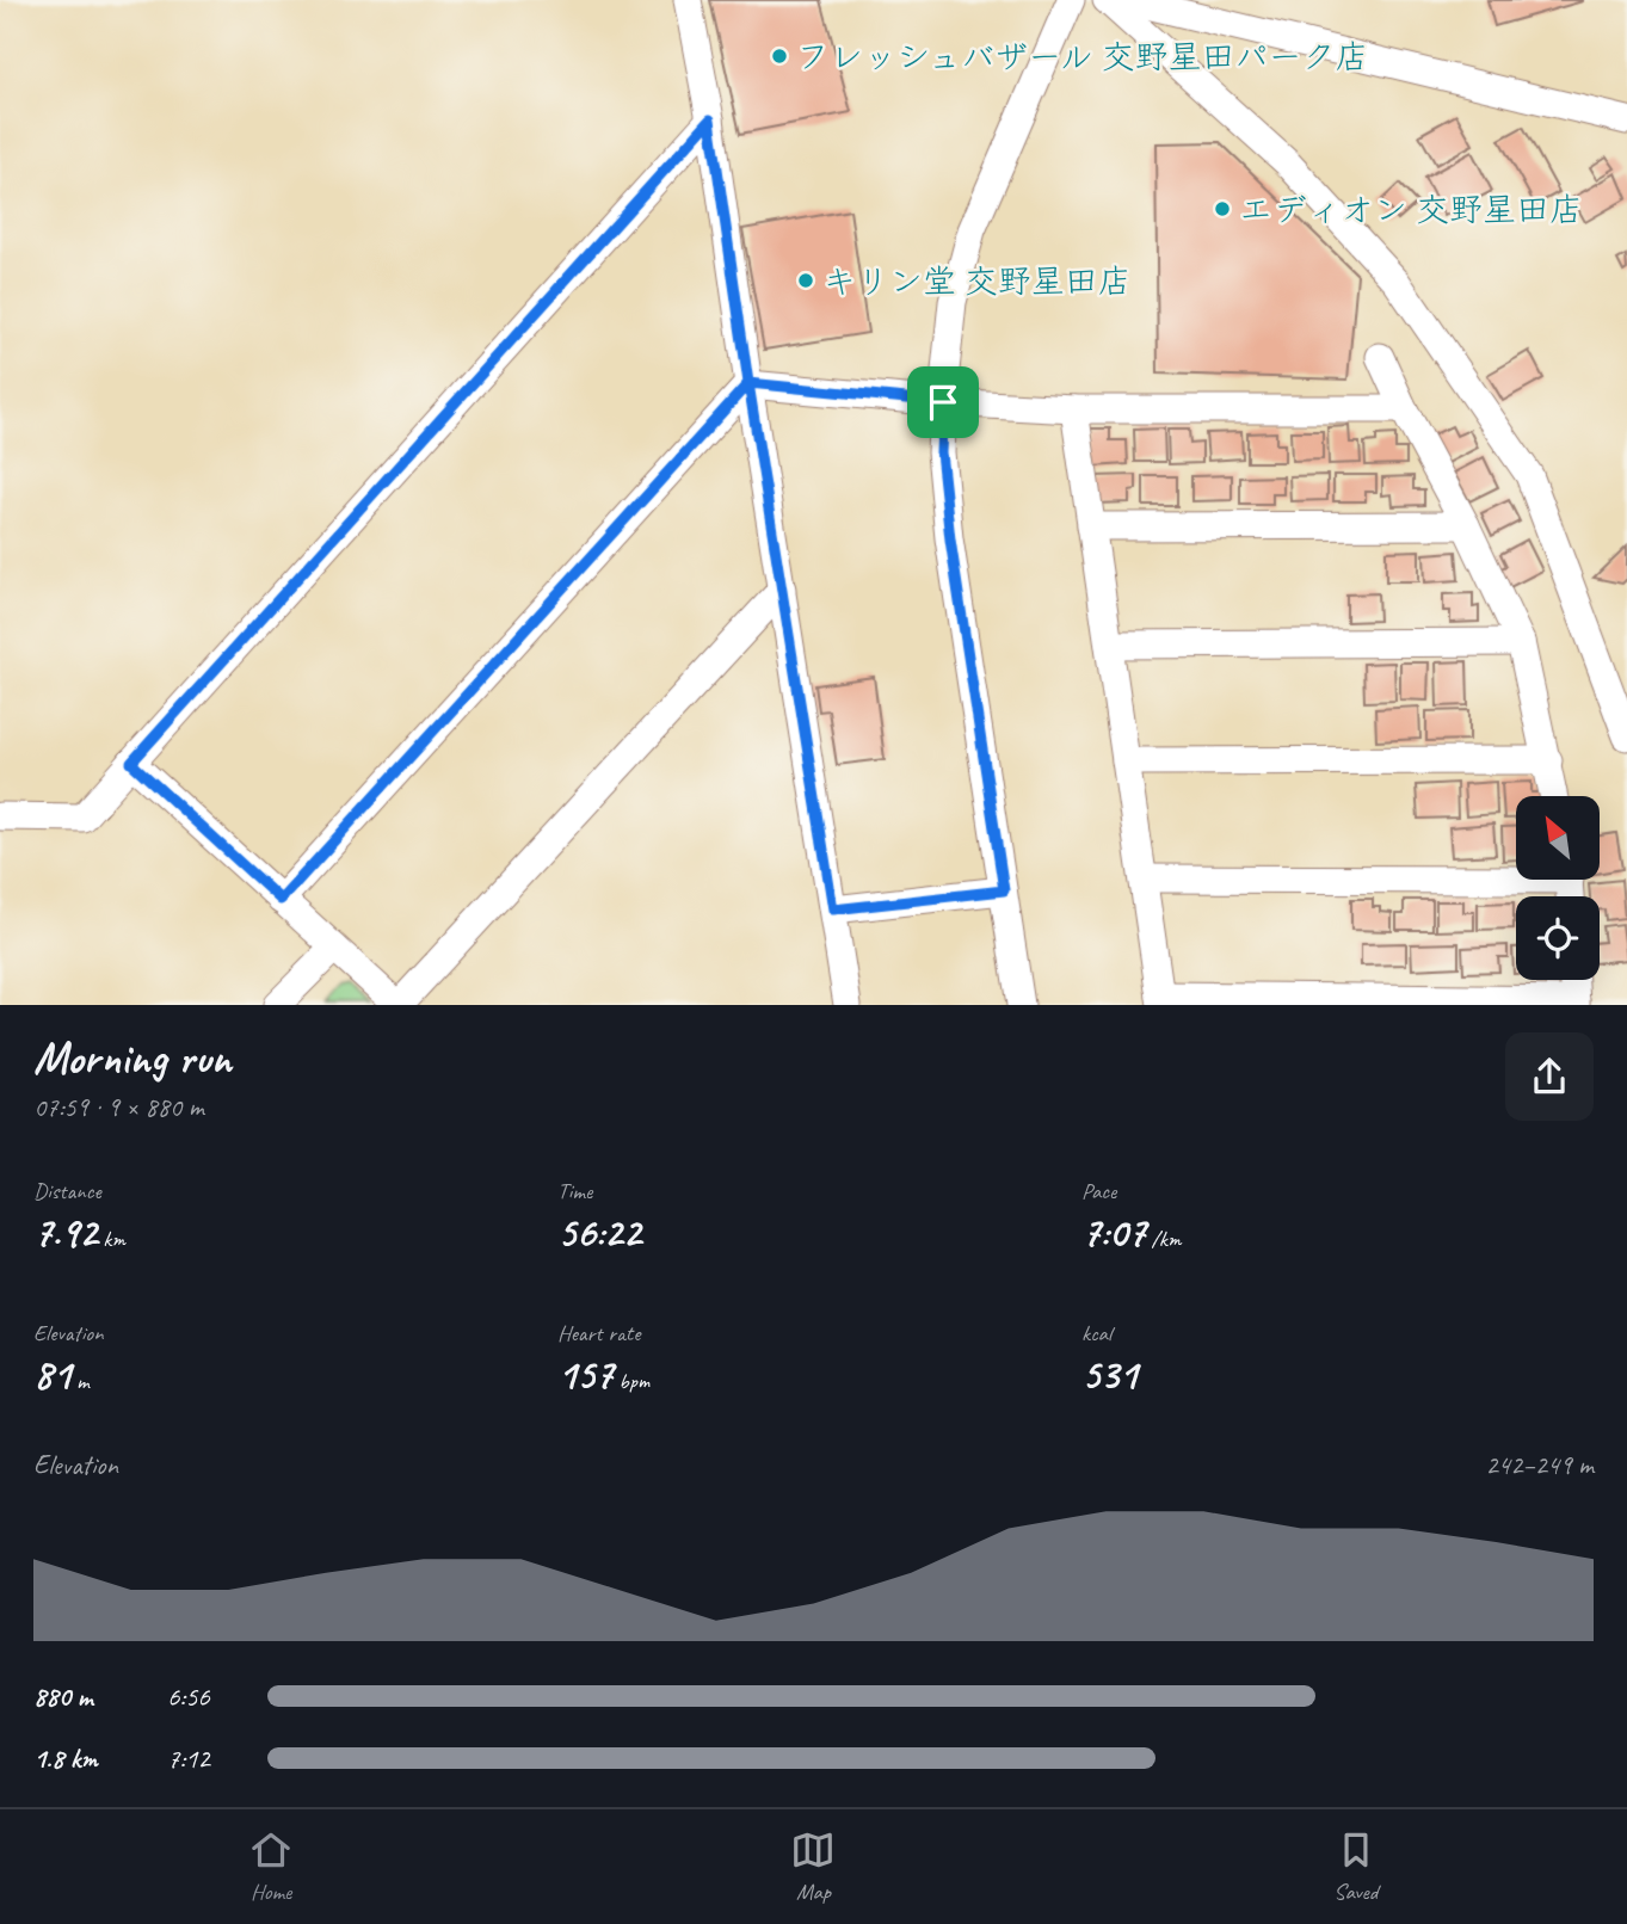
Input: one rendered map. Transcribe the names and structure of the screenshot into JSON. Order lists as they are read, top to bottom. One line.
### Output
{"places":["フレッシュバザール 交野星田パーク店","エディオン 交野星田店","キリン堂 交野星田店"],"north":"top left","page":{"heading":["Morning run","07:59 · 9 × 880 m"],"stats":[["Distance","7.92 km"],["Time","56:22"],["Pace","7:07 /km"],["Elevation","81 m"],["Heart rate","157 bpm"],["kcal","531"]],"chart":["Elevation","242–249 m"],"list":[{"name":"880 m","note":"6:56"},{"name":"1.8 km","note":"7:12"}],"tabs":["Home","Map","Saved"]}}
